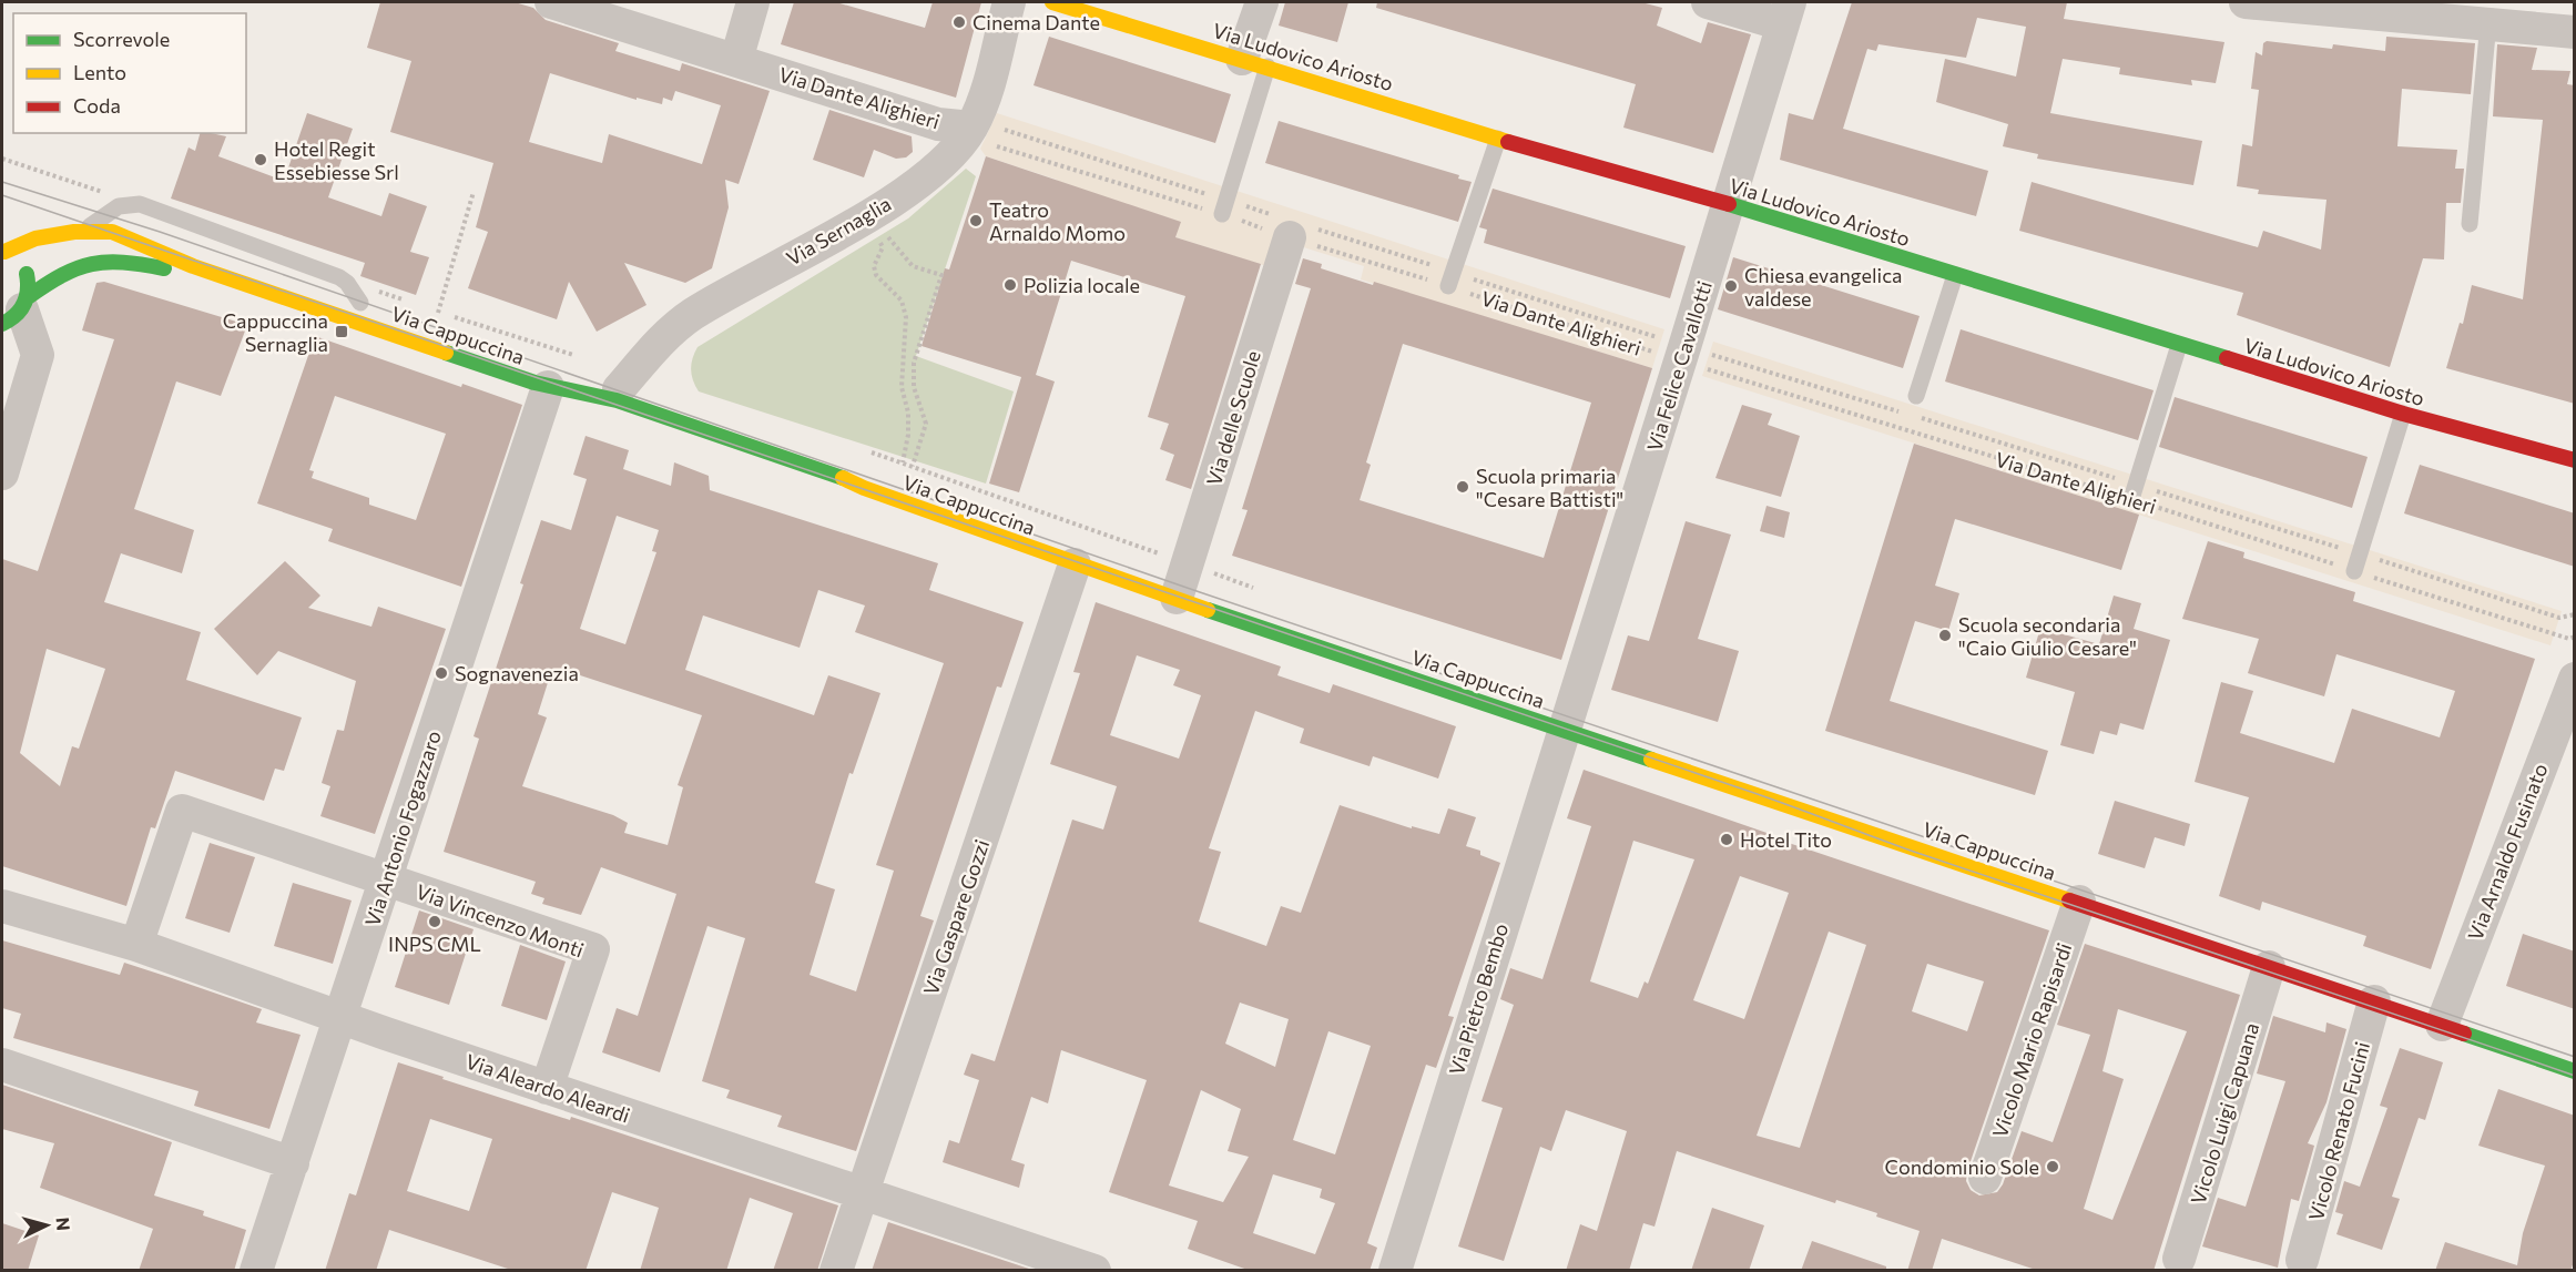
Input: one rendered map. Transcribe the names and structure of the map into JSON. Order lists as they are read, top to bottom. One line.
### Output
{"streets":{"street":["Via Ludovico Ariosto","Via Dante Alighieri","Via Sernaglia","Via Cappuccina","Via Felice Cavallotti","Via delle Scuole","Via Antonio Fogazzaro","Via Arnaldo Fusinato","Via Gaspare Gozzi","Via Vincenzo Monti","Via Pietro Bembo","Vicolo Mario Rapisardi","Via Aleardo Aleardi","Vicolo Luigi Capuana","Vicolo Renato Fucini"]},"crossings":[["Via Ludovico Ariosto","Via Felice Cavallotti"],["Via Dante Alighieri","Via Sernaglia"],["Via Dante Alighieri","Via Felice Cavallotti"],["Via Dante Alighieri","Via delle Scuole"],["Via Sernaglia","Via Cappuccina"],["Via Cappuccina","Via Felice Cavallotti"],["Via Cappuccina","Via delle Scuole"],["Via Cappuccina","Via Antonio Fogazzaro"],["Via Cappuccina","Via Arnaldo Fusinato"],["Via Cappuccina","Via Gaspare Gozzi"],["Via Cappuccina","Via Pietro Bembo"],["Via Cappuccina","Vicolo Mario Rapisardi"],["Via Cappuccina","Vicolo Luigi Capuana"],["Via Cappuccina","Vicolo Renato Fucini"],["Via Felice Cavallotti","Via Pietro Bembo"],["Via Antonio Fogazzaro","Via Vincenzo Monti"],["Via Antonio Fogazzaro","Via Aleardo Aleardi"],["Via Gaspare Gozzi","Via Aleardo Aleardi"],["Via Vincenzo Monti","Via Aleardo Aleardi"]],"places":{"other":["Cinema Dante","Hotel Regit Essebiesse Srl","Teatro Arnaldo Momo","Polizia locale","Chiesa evangelica valdese","Scuola primaria \"Cesare Battisti\"","Scuola secondaria \"Caio Giulio Cesare\"","Sognavenezia","Hotel Tito","INPS CML","Condominio Sole"],"transit":["Cappuccina Sernaglia"]},"legend":["Scorrevole","Lento","Coda"],"north":"right"}
